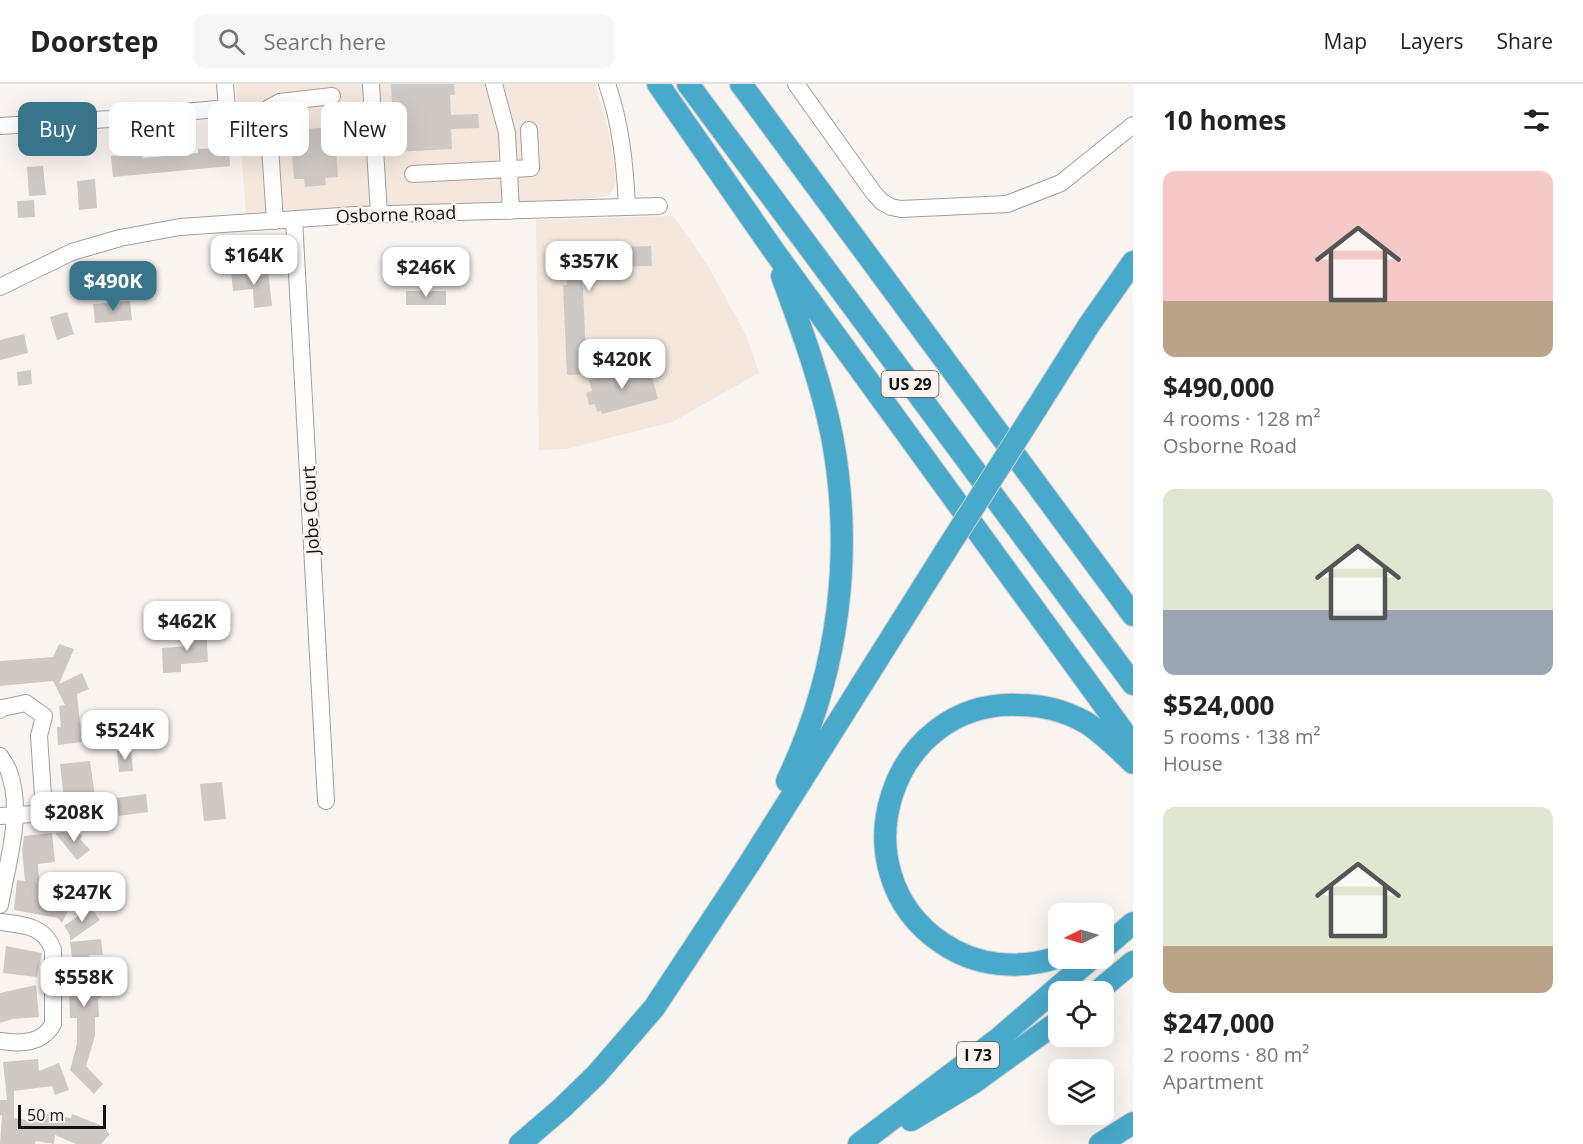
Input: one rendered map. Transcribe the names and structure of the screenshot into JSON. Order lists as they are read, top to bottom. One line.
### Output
{"streets":{"highway":["US 29","I 73"],"street":["Osborne Road","Jobe Court"]},"crossings":[["Osborne Road","Jobe Court"]],"scale_bar":"50 m","north":"left","page":{"header":"Doorstep","search":"Search here","nav":["Map","Layers","Share"],"heading":"10 homes","chip":["Buy","Rent","Filters","New"],"list":[{"name":"$490,000","note":"4 rooms · 128 m² · Osborne Road"},{"name":"$524,000","note":"5 rooms · 138 m² · House"},{"name":"$247,000","note":"2 rooms · 80 m² · Apartment"}],"price":["$164K","$357K","$246K","$490K","$420K","$462K","$524K","$208K","$247K","$558K"],"scale":"50 m"}}
